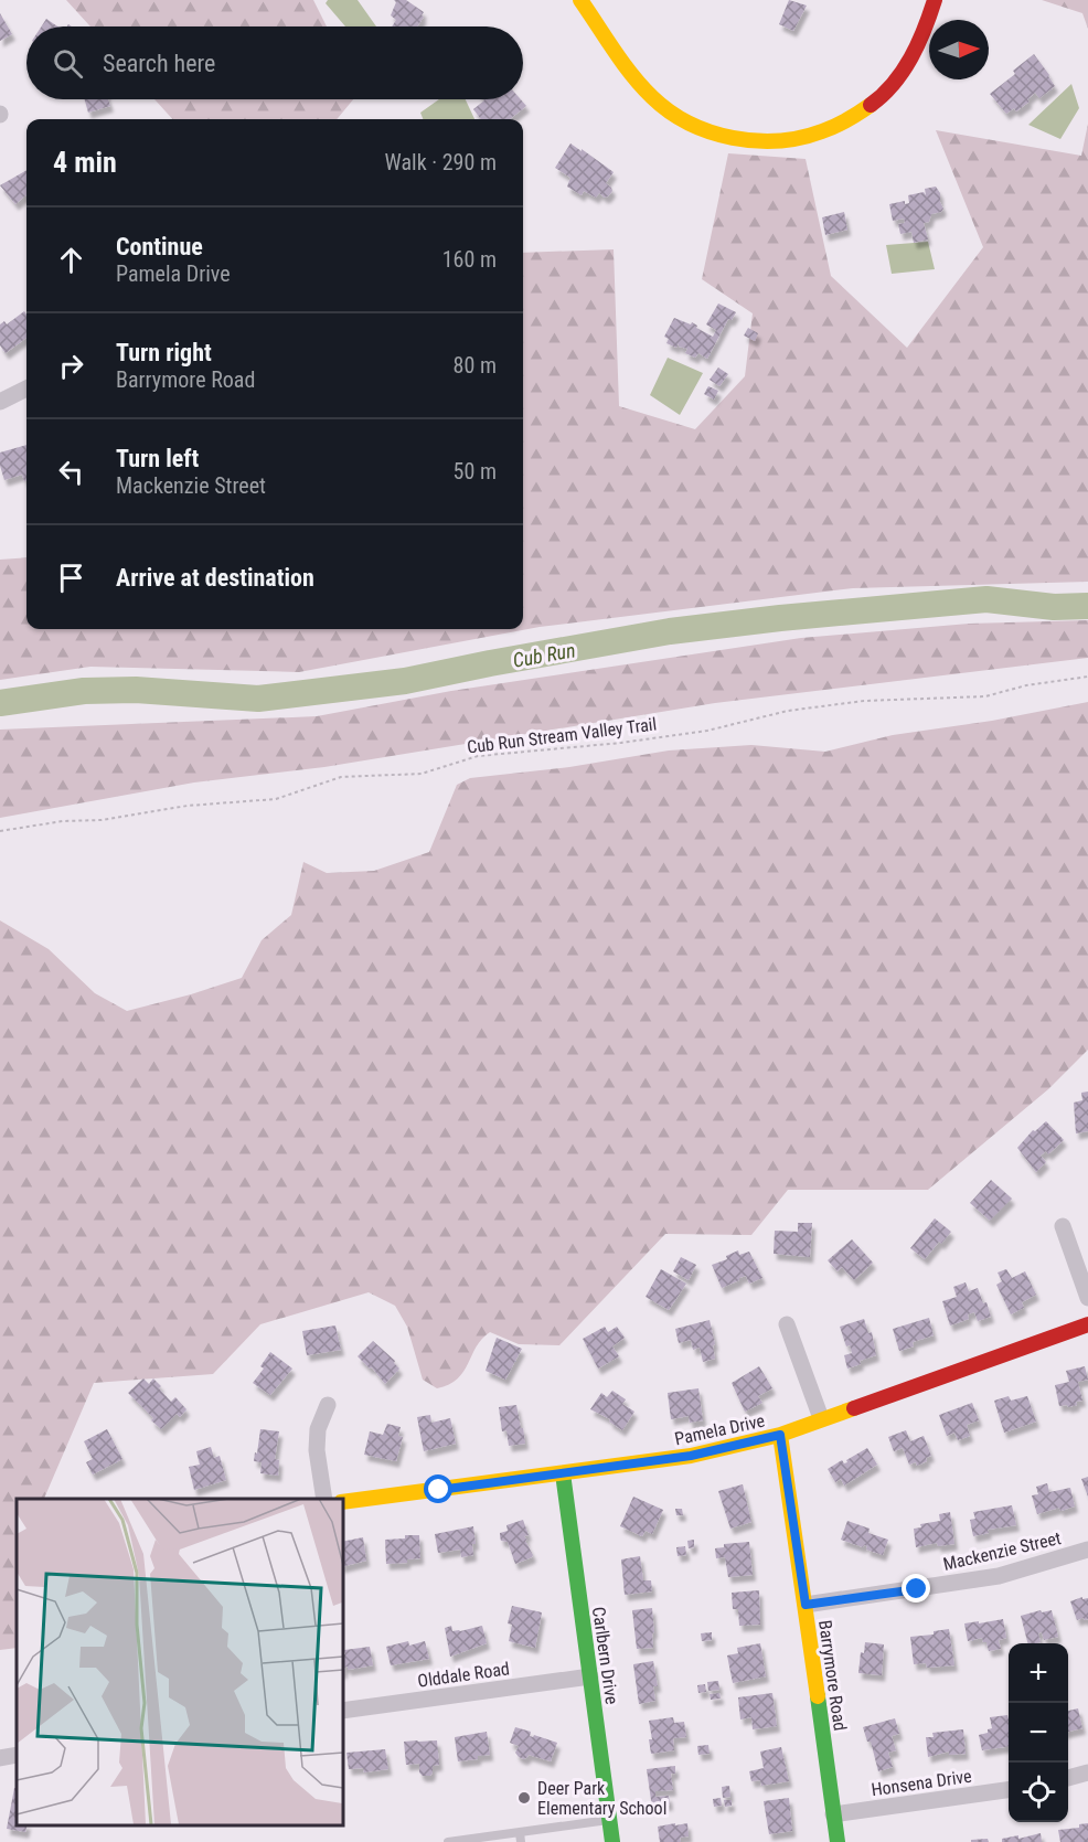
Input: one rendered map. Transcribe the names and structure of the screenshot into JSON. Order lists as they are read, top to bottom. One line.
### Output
{"streets":{"street":["Pamela Drive","Mackenzie Street","Carlbern Drive","Olddale Road","Barrymore Road","Honsena Drive"],"path":["Cub Run Stream Valley Trail"]},"crossings":[["Pamela Drive","Carlbern Drive"],["Pamela Drive","Barrymore Road"],["Mackenzie Street","Barrymore Road"],["Carlbern Drive","Olddale Road"],["Barrymore Road","Honsena Drive"]],"water":["Cub Run"],"places":["Deer Park Elementary School"],"north":"right","page":{"search":"Search here","heading":["4 min","Walk · 290 m"],"list":[["Continue","Pamela Drive","160 m"],["Turn right","Barrymore Road","80 m"],["Turn left","Mackenzie Street","50 m"],"Arrive at destination"],"map_buttons":["+","−"]}}
